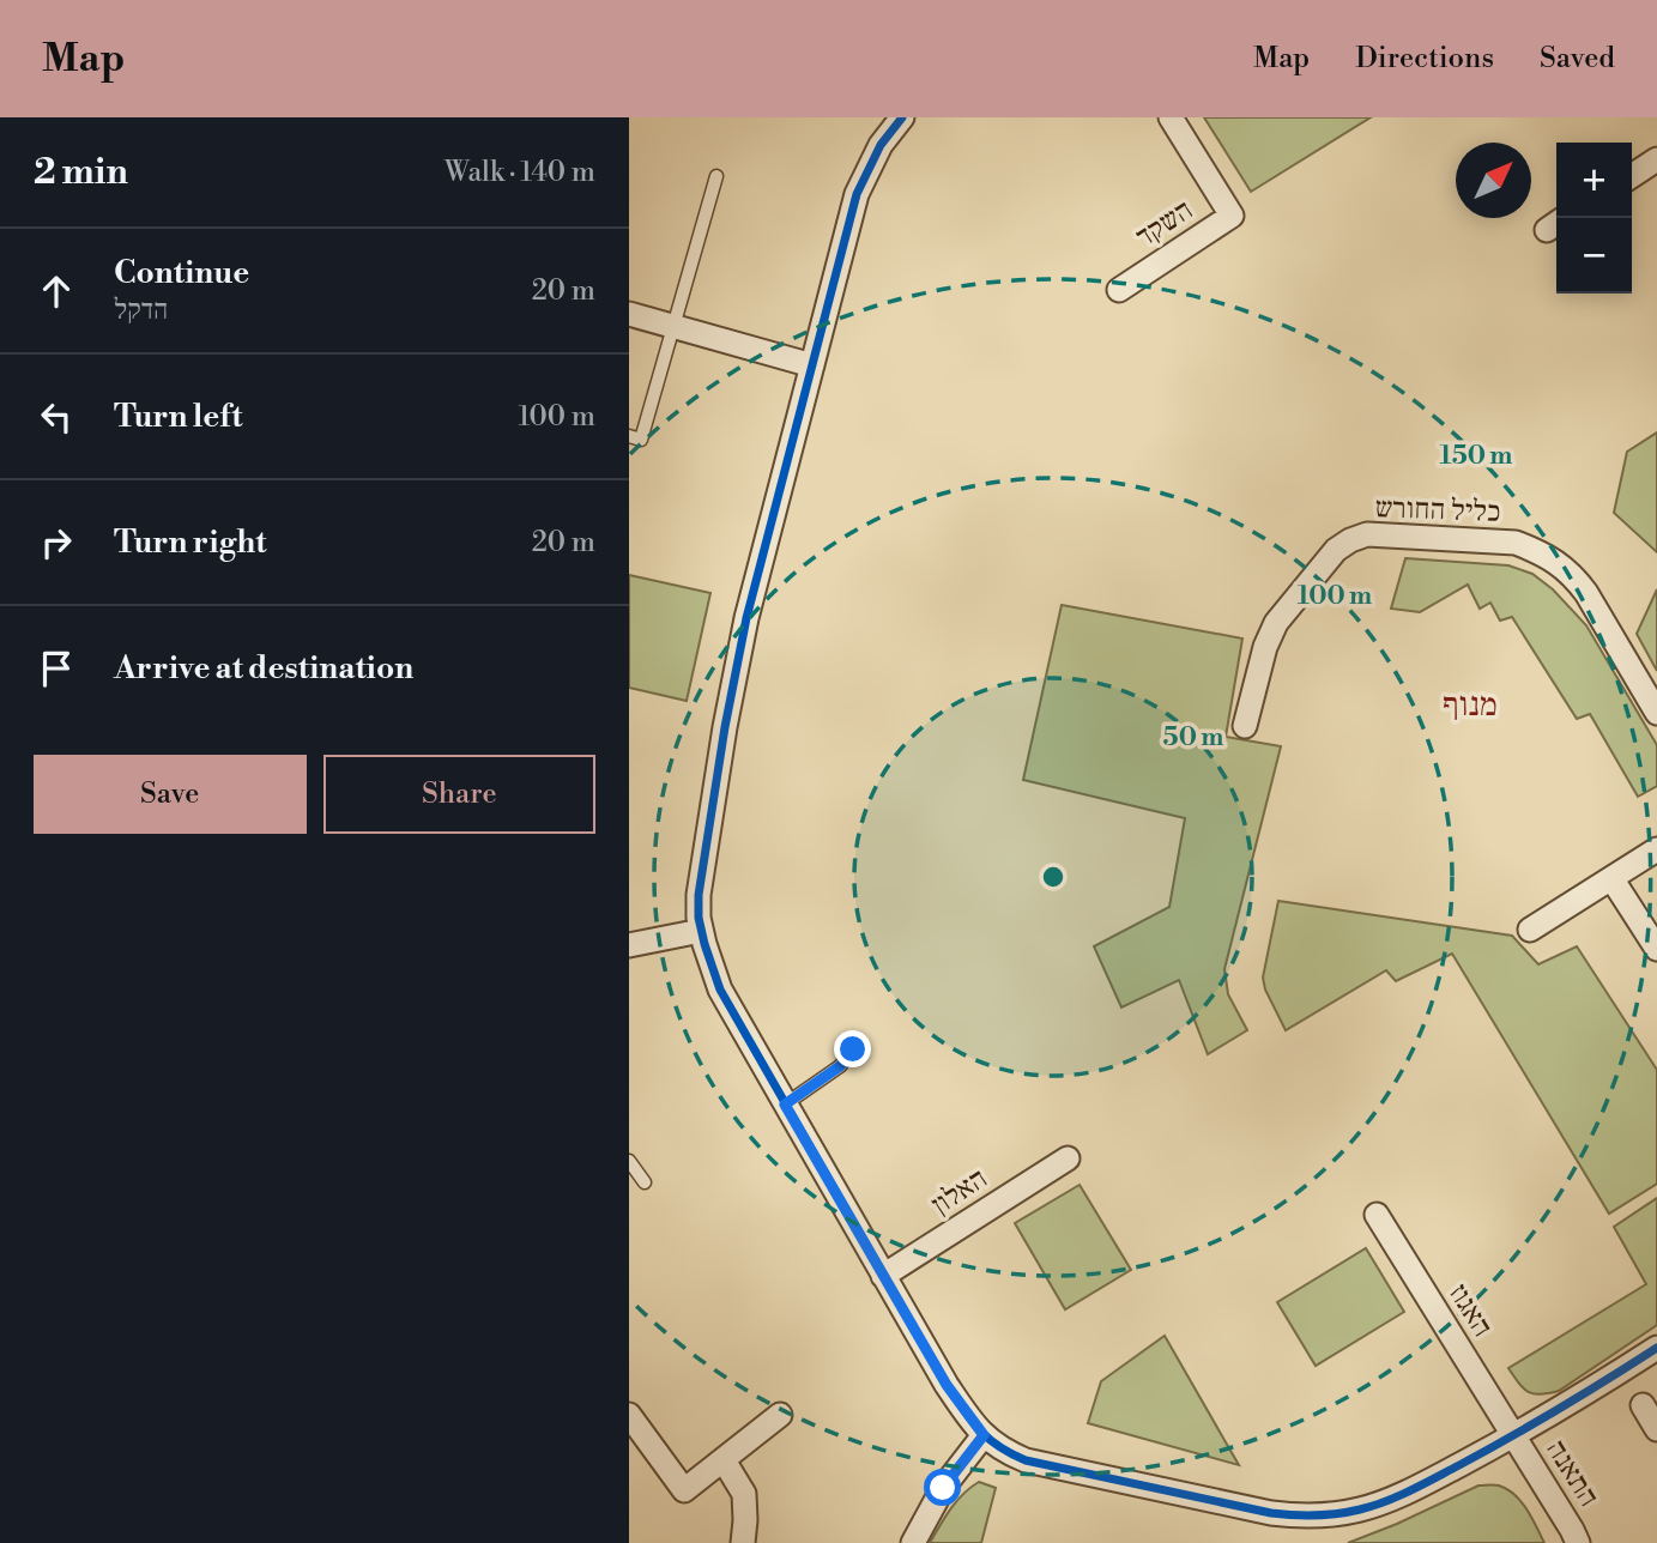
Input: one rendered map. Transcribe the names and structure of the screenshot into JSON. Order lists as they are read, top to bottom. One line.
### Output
{"streets":{"street":["השקד","כליל החורש","האלון","האגוז","התאנה"]},"crossings":[["האגוז","התאנה"]],"districts":["מנוף"],"north":"top right","page":{"header":"Map","nav":["Map","Directions","Saved"],"heading":["2 min","Walk · 140 m"],"map_buttons":["+","−"],"list":[["Continue","הדקל","20 m"],["Turn left","100 m"],["Turn right","20 m"],"Arrive at destination"],"buttons":["Save","Share"]},"rings":["150 m","100 m","50 m"]}
